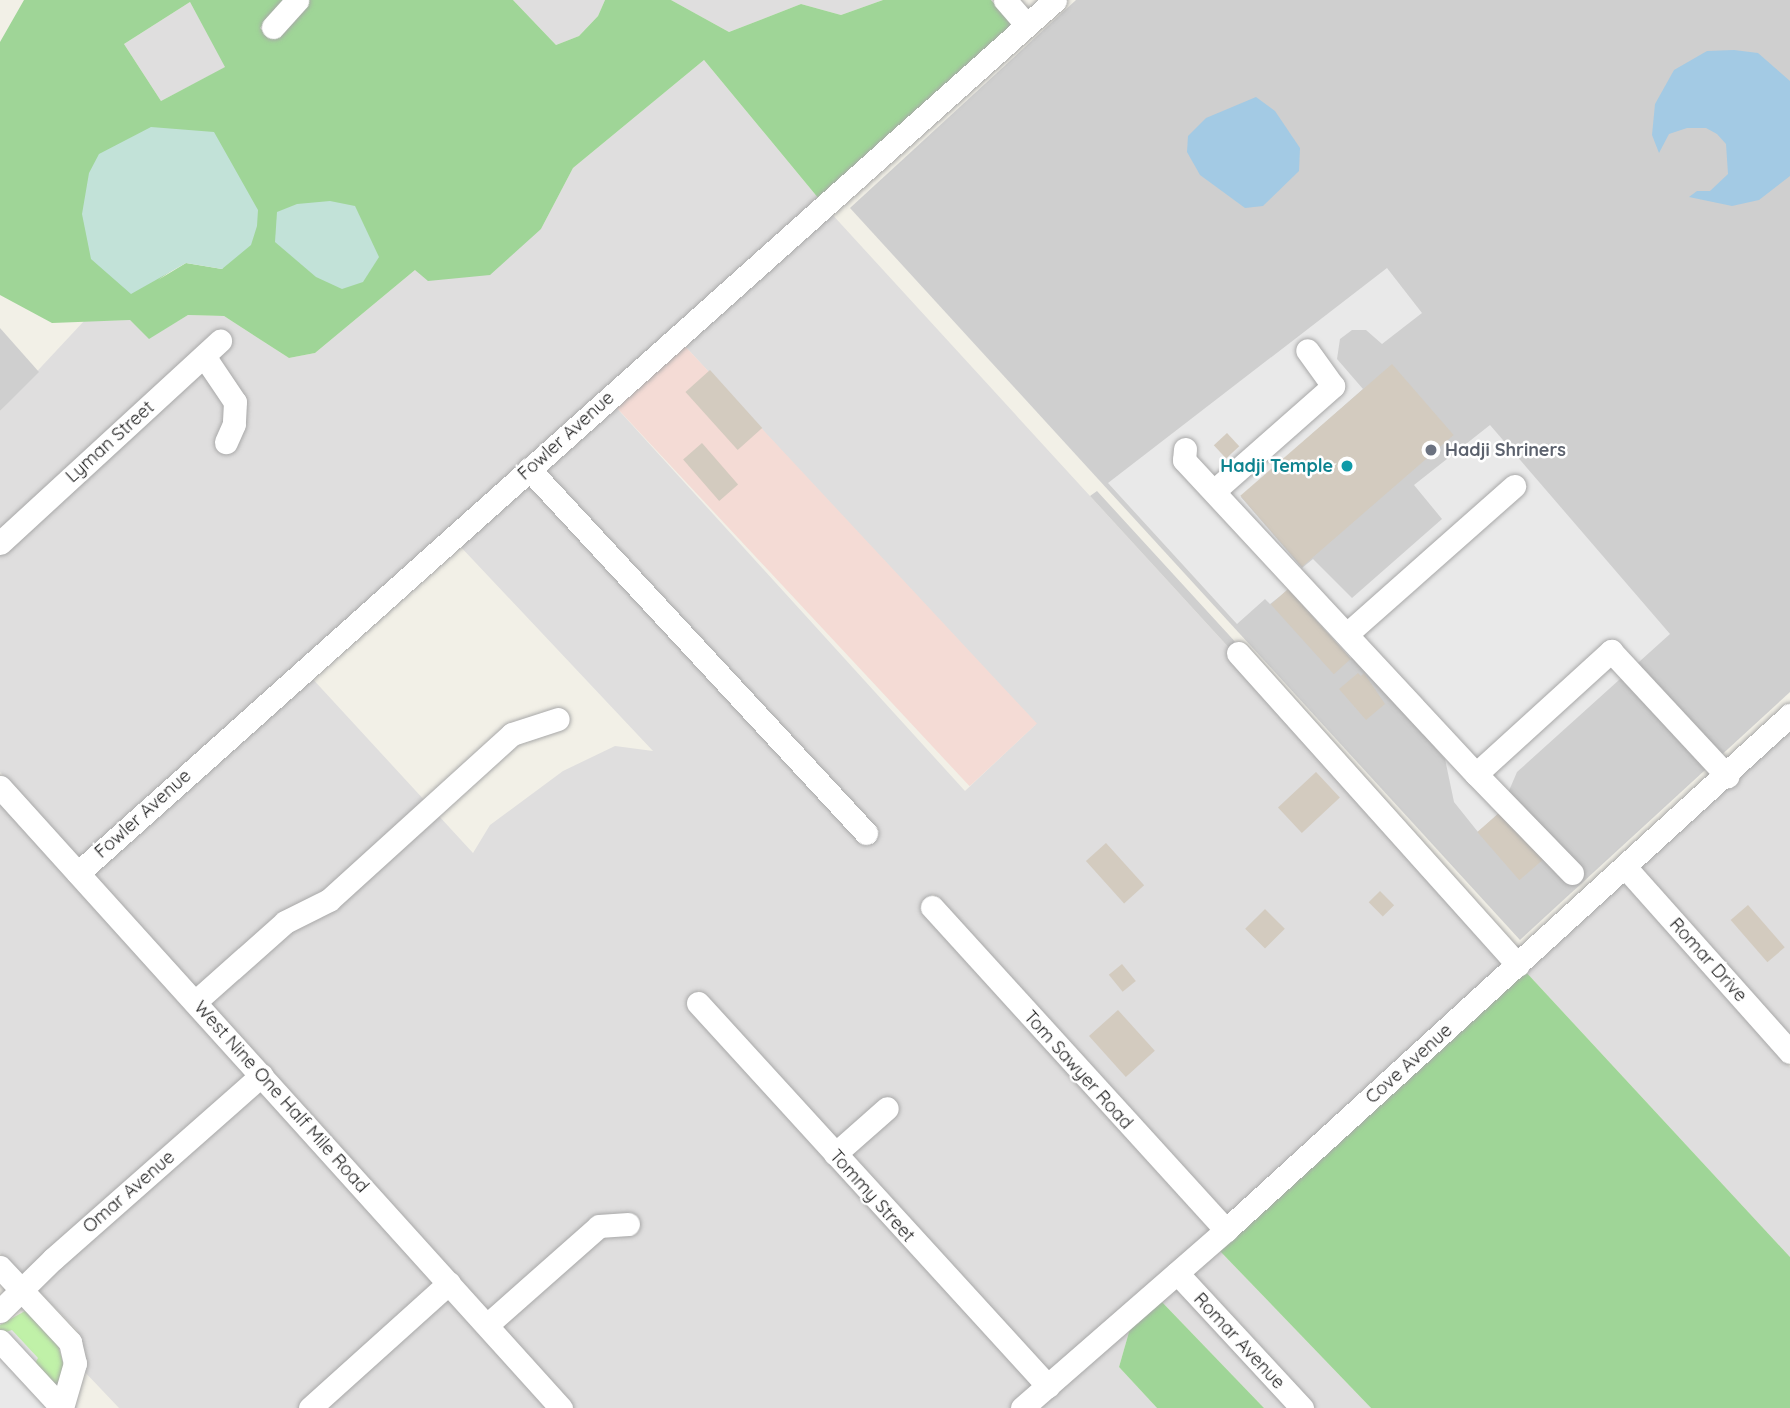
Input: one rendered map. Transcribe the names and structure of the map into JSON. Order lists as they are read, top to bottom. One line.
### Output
{"streets":{"street":["Fowler Avenue","Lyman Street","Romar Drive","Cove Avenue","Tom Sawyer Road","West Nine One Half Mile Road","Omar Avenue","Tommy Street","Romar Avenue"]},"crossings":[["Fowler Avenue","West Nine One Half Mile Road"],["Romar Drive","Cove Avenue"],["Cove Avenue","Tom Sawyer Road"],["Cove Avenue","Tommy Street"],["Cove Avenue","Romar Avenue"],["West Nine One Half Mile Road","Omar Avenue"]],"places":["Hadji Shriners","Hadji Temple"]}
